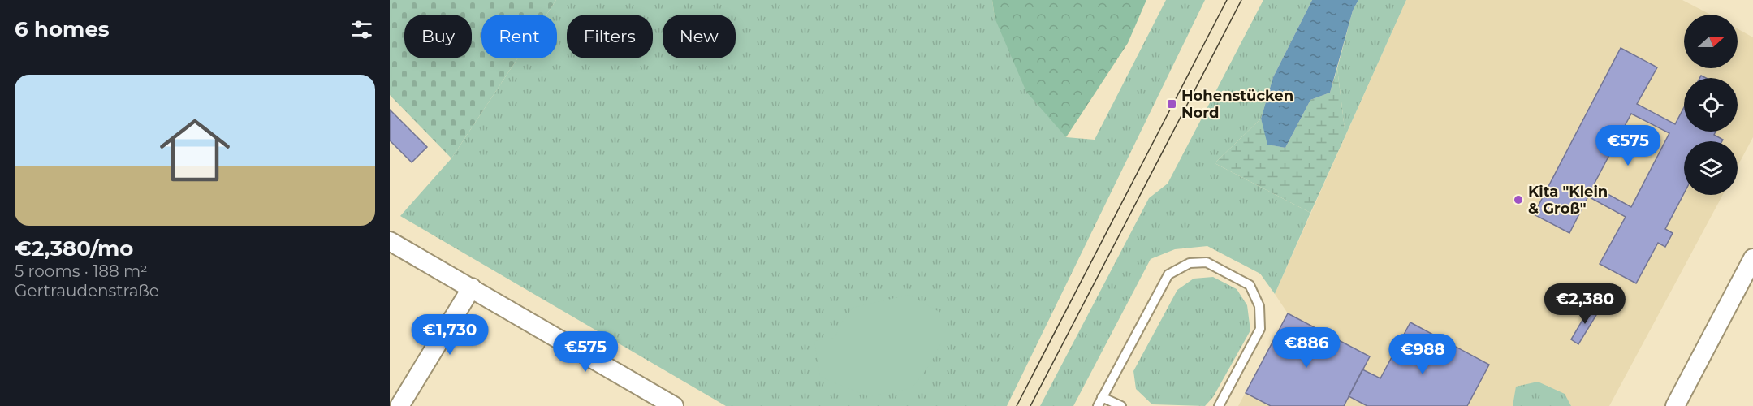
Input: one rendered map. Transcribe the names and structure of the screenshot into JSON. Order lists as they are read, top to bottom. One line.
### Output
{"places":{"transit":["Hohenstücken Nord"],"other":["Kita \"Klein & Groß\""]},"north":"right","page":{"heading":"6 homes","chip":["Buy","Rent","Filters","New"],"list":[{"name":"€2,380/mo","note":"5 rooms · 188 m² · Gertraudenstraße"}],"price":["€575","€2,380","€1,730","€886","€575","€988"]}}
